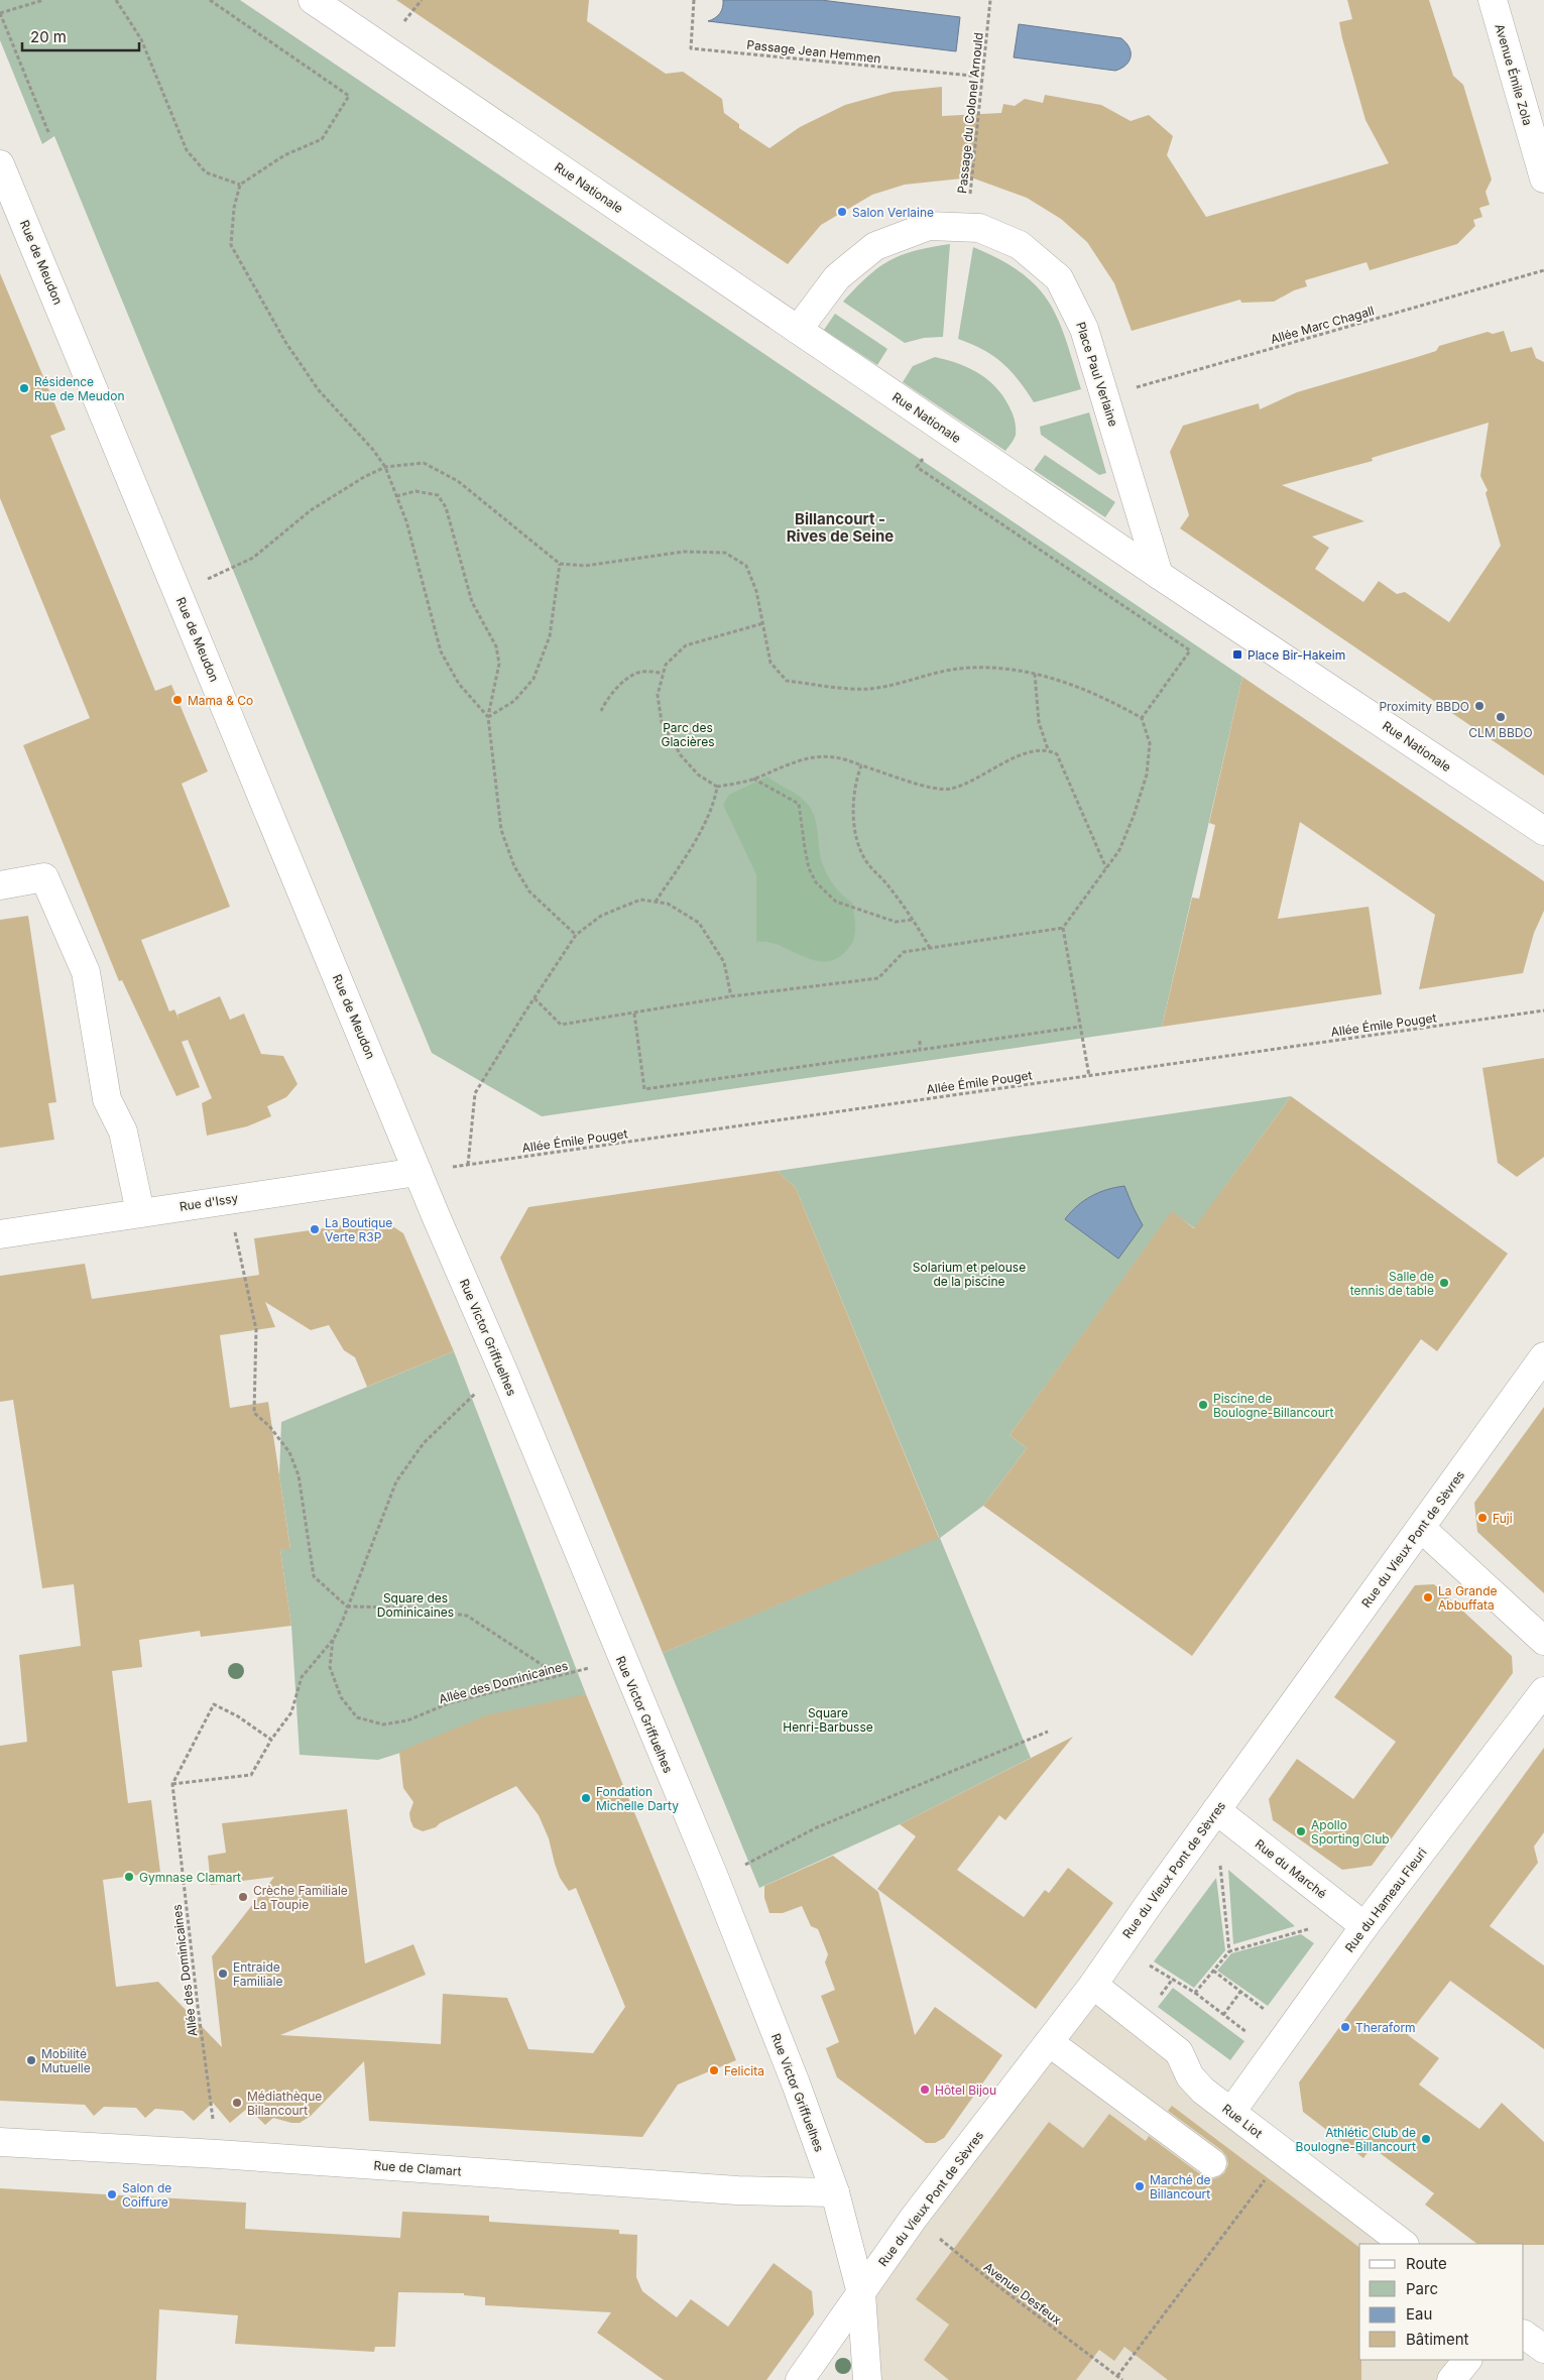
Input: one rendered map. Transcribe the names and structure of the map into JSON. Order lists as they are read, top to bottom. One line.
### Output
{"streets":{"street":["Avenue Émile Zola","Rue Nationale","Rue de Meudon","Place Paul Verlaine","Rue d'Issy","Rue Victor Griffuelhes","Rue du Vieux Pont de Sèvres","Rue du Marché","Rue du Hameau Fleuri","Rue Liot","Rue de Clamart"],"path":["Passage Jean Hemmen","Passage du Colonel Arnould","Allée Marc Chagall","Allée Émile Pouget","Allée des Dominicaines","Avenue Desfeux"]},"crossings":[["Passage Jean Hemmen","Passage du Colonel Arnould"],["Passage du Colonel Arnould","Place Paul Verlaine"],["Rue Nationale","Place Paul Verlaine"],["Rue de Meudon","Allée Émile Pouget"],["Rue de Meudon","Rue d'Issy"],["Rue de Meudon","Rue Victor Griffuelhes"],["Allée Marc Chagall","Place Paul Verlaine"],["Allée Émile Pouget","Rue d'Issy"],["Allée Émile Pouget","Rue Victor Griffuelhes"],["Rue d'Issy","Rue Victor Griffuelhes"],["Rue Victor Griffuelhes","Rue du Vieux Pont de Sèvres"],["Rue Victor Griffuelhes","Allée des Dominicaines"],["Rue Victor Griffuelhes","Rue de Clamart"],["Rue du Vieux Pont de Sèvres","Rue du Marché"],["Rue du Vieux Pont de Sèvres","Rue Liot"],["Rue du Vieux Pont de Sèvres","Avenue Desfeux"],["Allée des Dominicaines","Rue de Clamart"],["Rue du Marché","Rue du Hameau Fleuri"],["Rue du Hameau Fleuri","Rue Liot"]],"districts":["Billancourt - Rives de Seine"],"parks":["Parc des Glacières","Solarium et pelouse de la piscine","Square des Dominicaines","Square Henri-Barbusse"],"places":{"other":["Salon Verlaine","Résidence Rue de Meudon","Mama & Co","Proximity BBDO","CLM BBDO","La Boutique Verte R3P","Salle de tennis de table","Piscine de Boulogne-Billancourt","Fuji","La Grande Abbuffata","Fondation Michelle Darty","Apollo Sporting Club","Gymnase Clamart","Crèche Familiale La Toupie","Entraide Familiale","Theraform","Mobilité Mutuelle","Felicita","Hôtel Bijou","Médiathèque Billancourt","Athlétic Club de Boulogne-Billancourt","Marché de Billancourt","Salon de Coiffure"],"transit":["Place Bir-Hakeim"]},"legend":["Route","Parc","Eau","Bâtiment"],"scale_bar":"20 m"}
